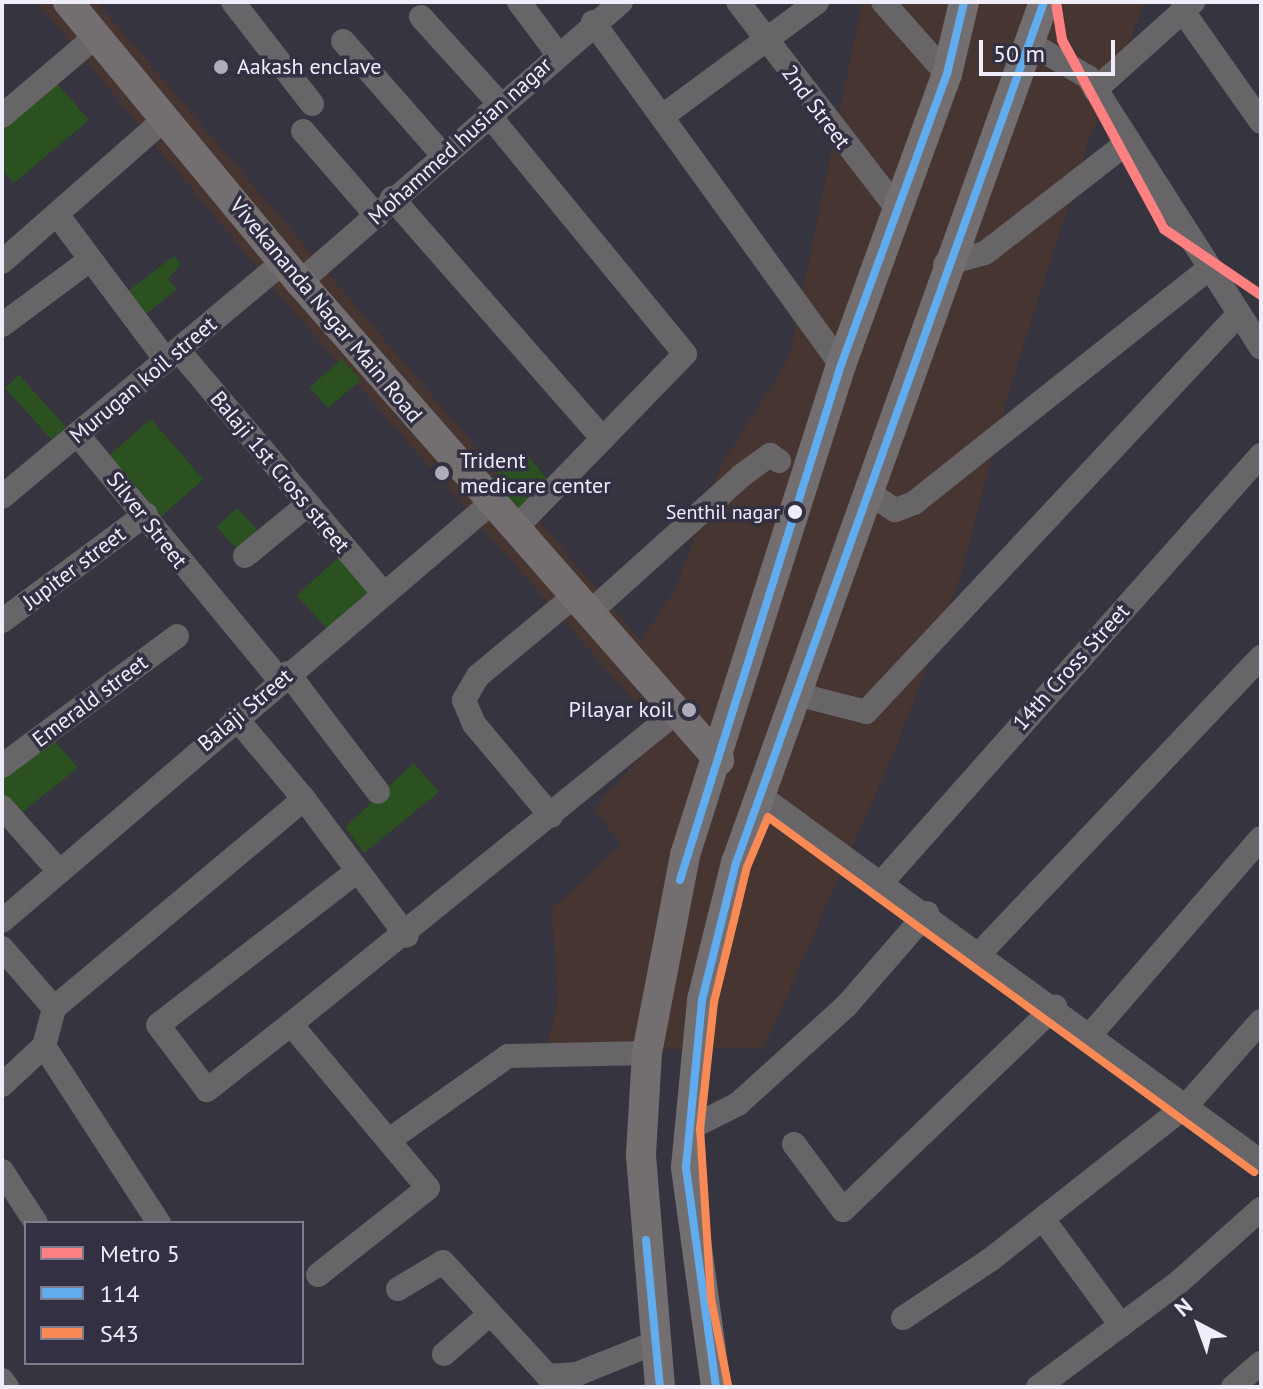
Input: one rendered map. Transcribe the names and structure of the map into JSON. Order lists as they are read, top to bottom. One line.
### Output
{"streets":{"main road":["Vivekananda Nagar Main Road"],"street":["2nd Street","Mohammed husian nagar","Murugan koil street","Balaji 1st Cross street","Silver Street","Jupiter street","14th Cross Street","Emerald street","Balaji Street"]},"crossings":[["Mohammed husian nagar","Vivekananda Nagar Main Road"],["Mohammed husian nagar","Murugan koil street"],["Vivekananda Nagar Main Road","Murugan koil street"],["Vivekananda Nagar Main Road","Balaji Street"],["Murugan koil street","Balaji 1st Cross street"],["Murugan koil street","Silver Street"],["Balaji 1st Cross street","Balaji Street"],["Silver Street","Jupiter street"],["Silver Street","Balaji Street"]],"places":["Aakash enclave","Trident medicare center","Senthil nagar","Pilayar koil"],"lines":["metro line 5","transit line 114","transit line S43"],"legend":["Metro 5","114","S43"],"scale_bar":"50 m","north":"top left"}
